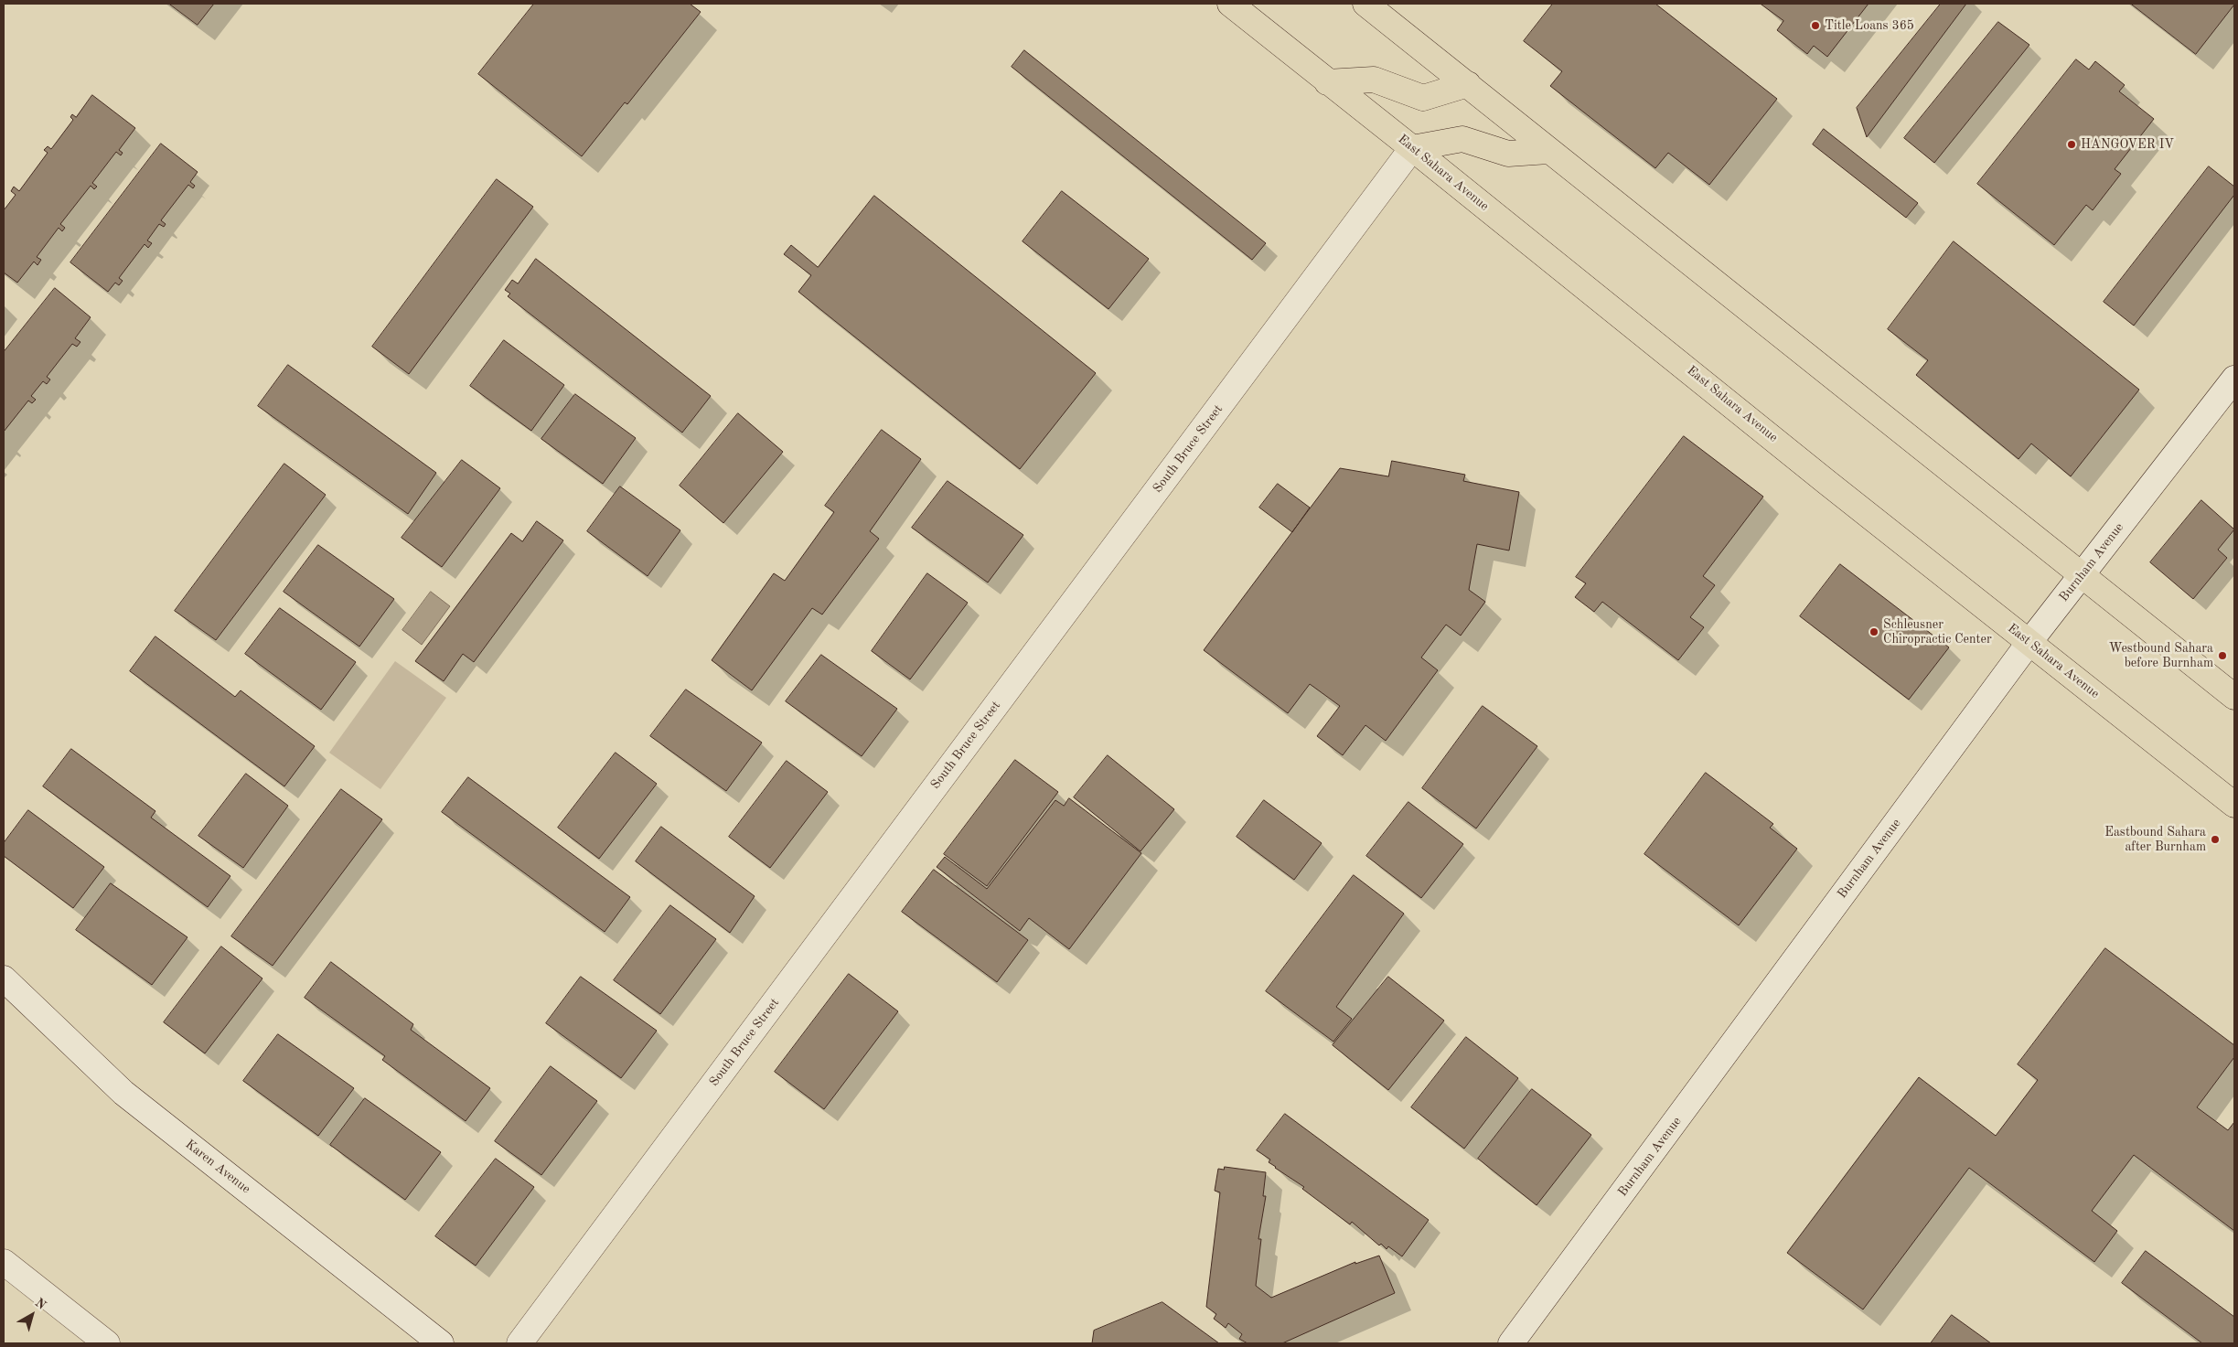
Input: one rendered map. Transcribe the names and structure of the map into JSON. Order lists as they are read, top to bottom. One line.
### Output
{"streets":{"main road":["East Sahara Avenue"],"street":["South Bruce Street","Burnham Avenue","Karen Avenue"]},"crossings":[["East Sahara Avenue","South Bruce Street"],["East Sahara Avenue","Burnham Avenue"]],"places":["Title Loans 365","HANGOVER IV","Schleusner Chiropractic Center","Westbound Sahara before Burnham","Eastbound Sahara after Burnham"],"north":"top right"}
